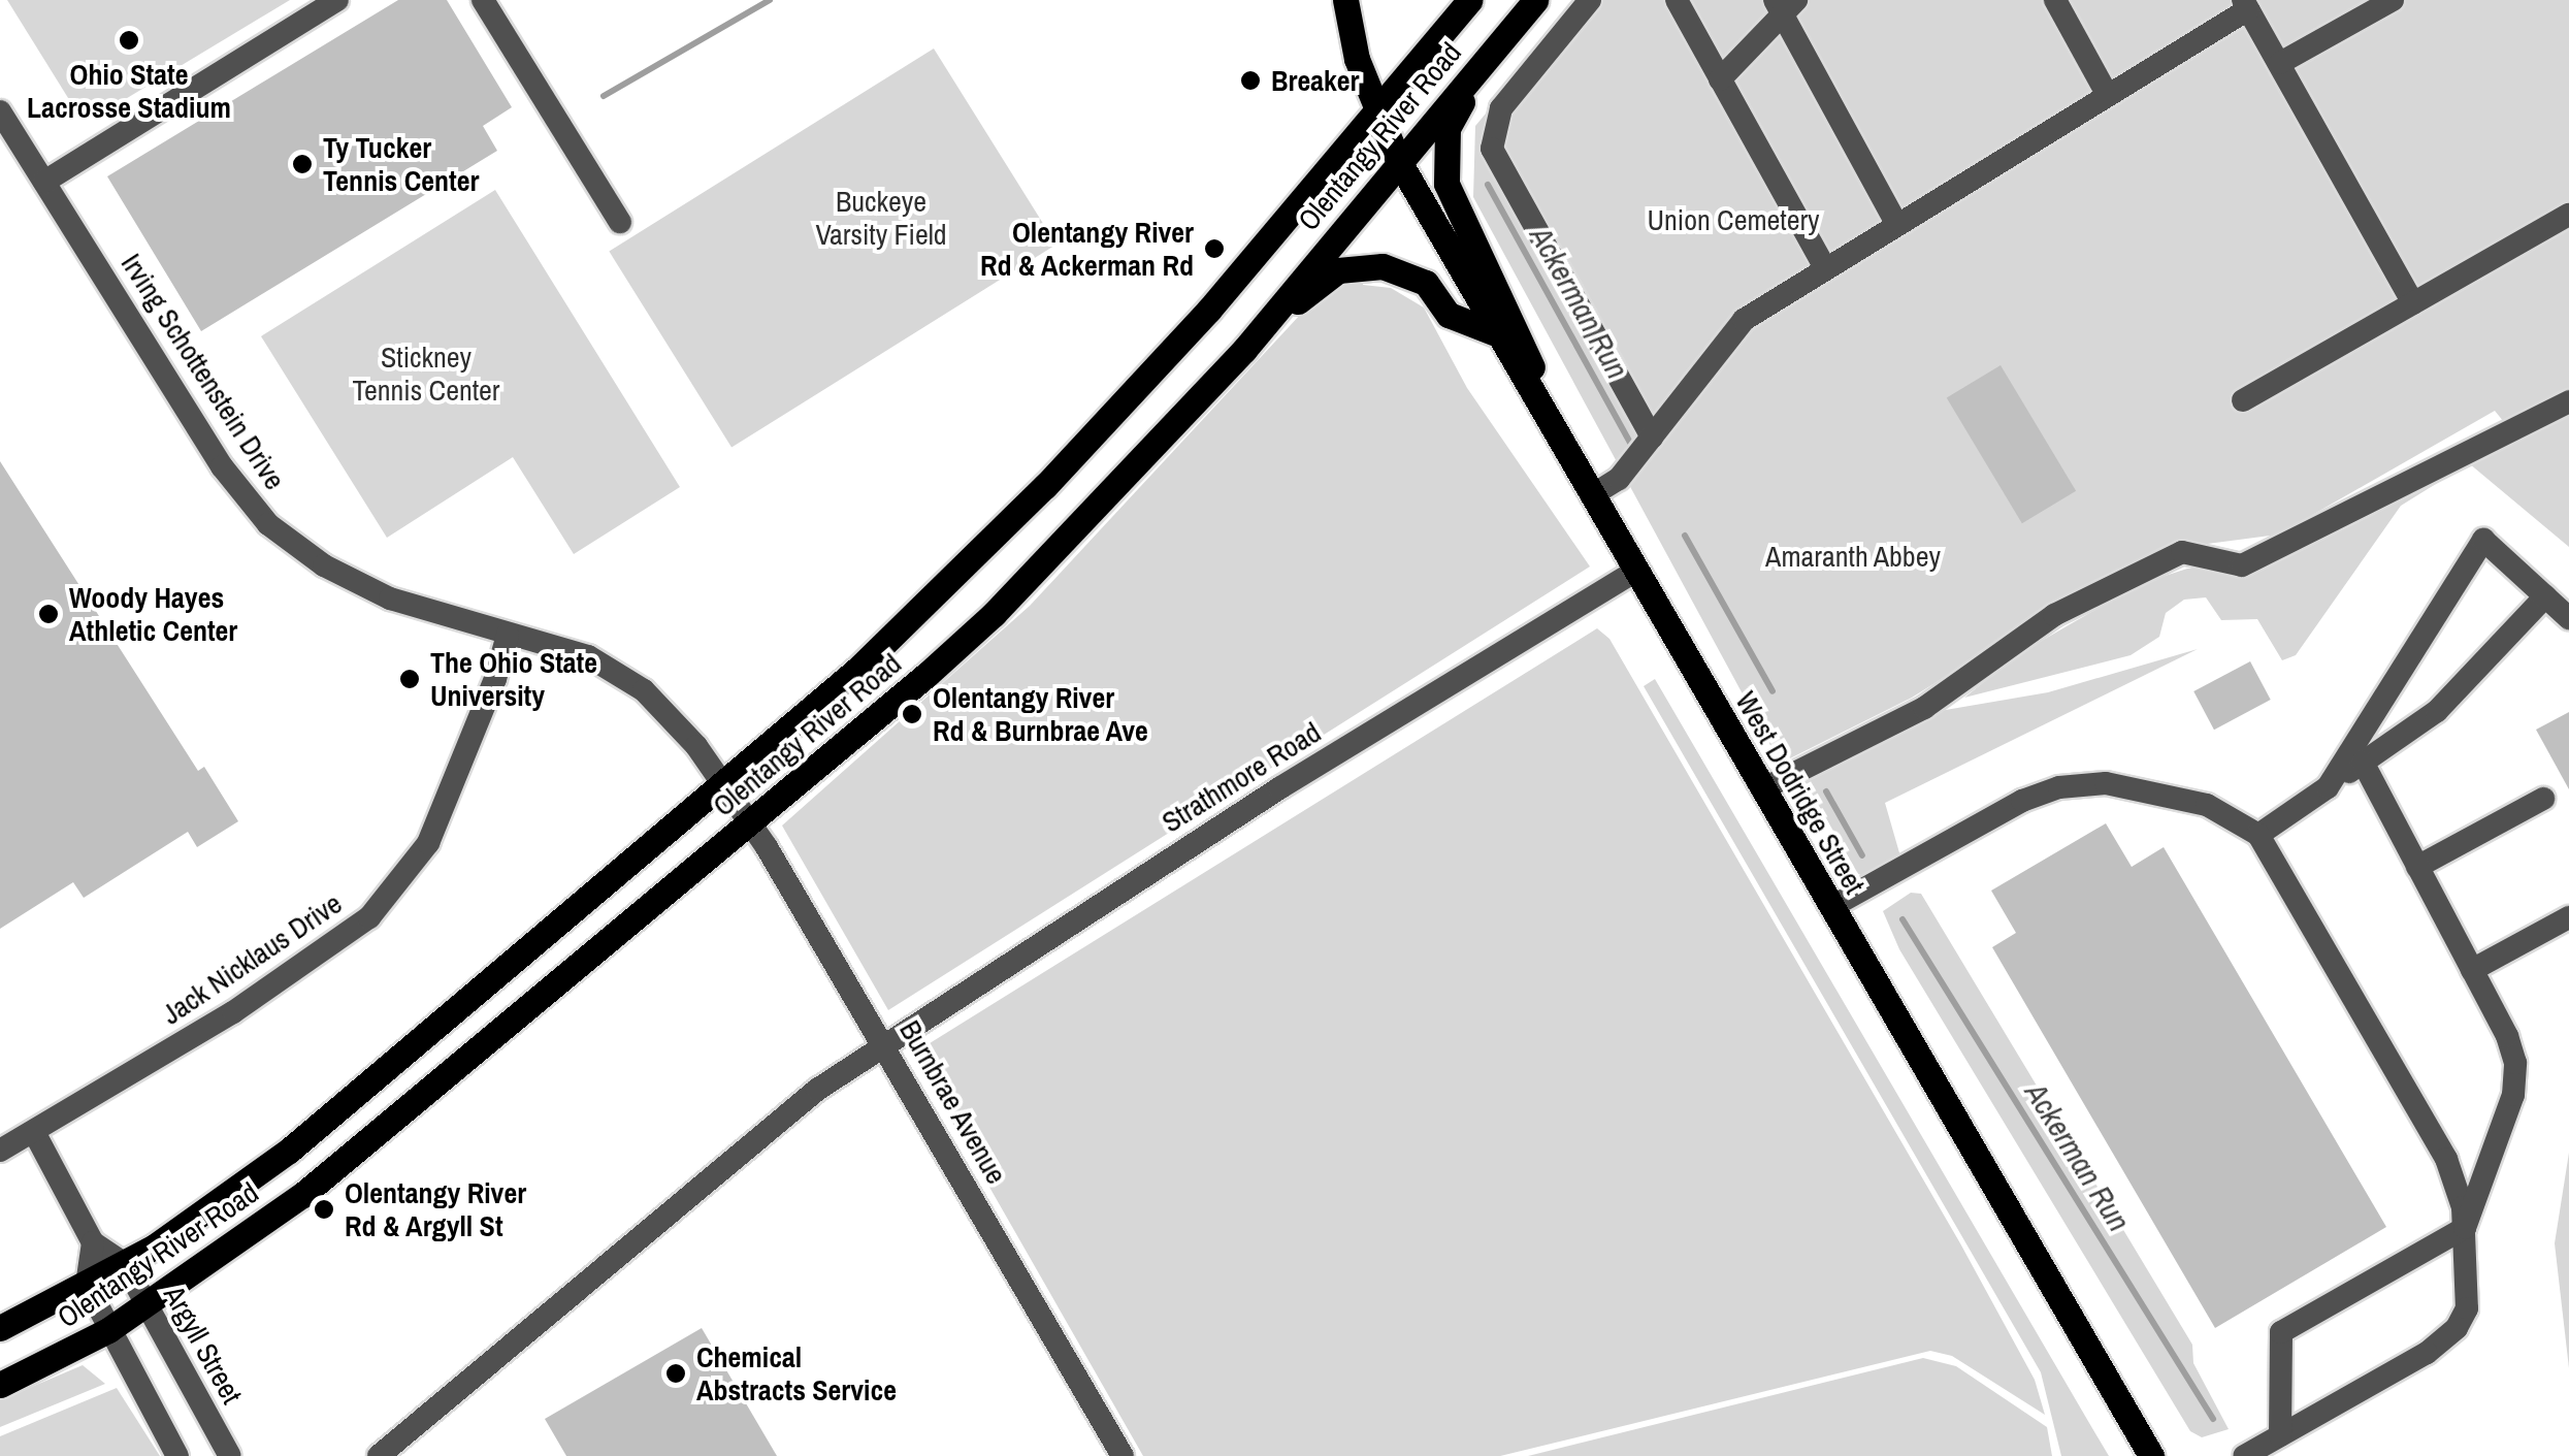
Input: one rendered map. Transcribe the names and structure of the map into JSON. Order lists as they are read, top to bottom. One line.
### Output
{"streets":{"main road":["Olentangy River Road","West Dodridge Street"],"street":["Irving Schottenstein Drive","Strathmore Road","Jack Nicklaus Drive","Burnbrae Avenue","Argyll Street"]},"crossings":[["Olentangy River Road","Irving Schottenstein Drive"],["Olentangy River Road","West Dodridge Street"],["Olentangy River Road","Burnbrae Avenue"],["Olentangy River Road","Argyll Street"],["Irving Schottenstein Drive","Jack Nicklaus Drive"],["Irving Schottenstein Drive","Burnbrae Avenue"],["Strathmore Road","West Dodridge Street"],["Strathmore Road","Burnbrae Avenue"]],"water":["Ackerman Run"],"parks":["Buckeye Varsity Field","Union Cemetery","Stickney Tennis Center","Amaranth Abbey"],"places":["Ohio State Lacrosse Stadium","Breaker","Ty Tucker Tennis Center","Olentangy River Rd & Ackerman Rd","Woody Hayes Athletic Center","The Ohio State University","Olentangy River Rd & Burnbrae Ave","Olentangy River Rd & Argyll St","Chemical Abstracts Service"]}
